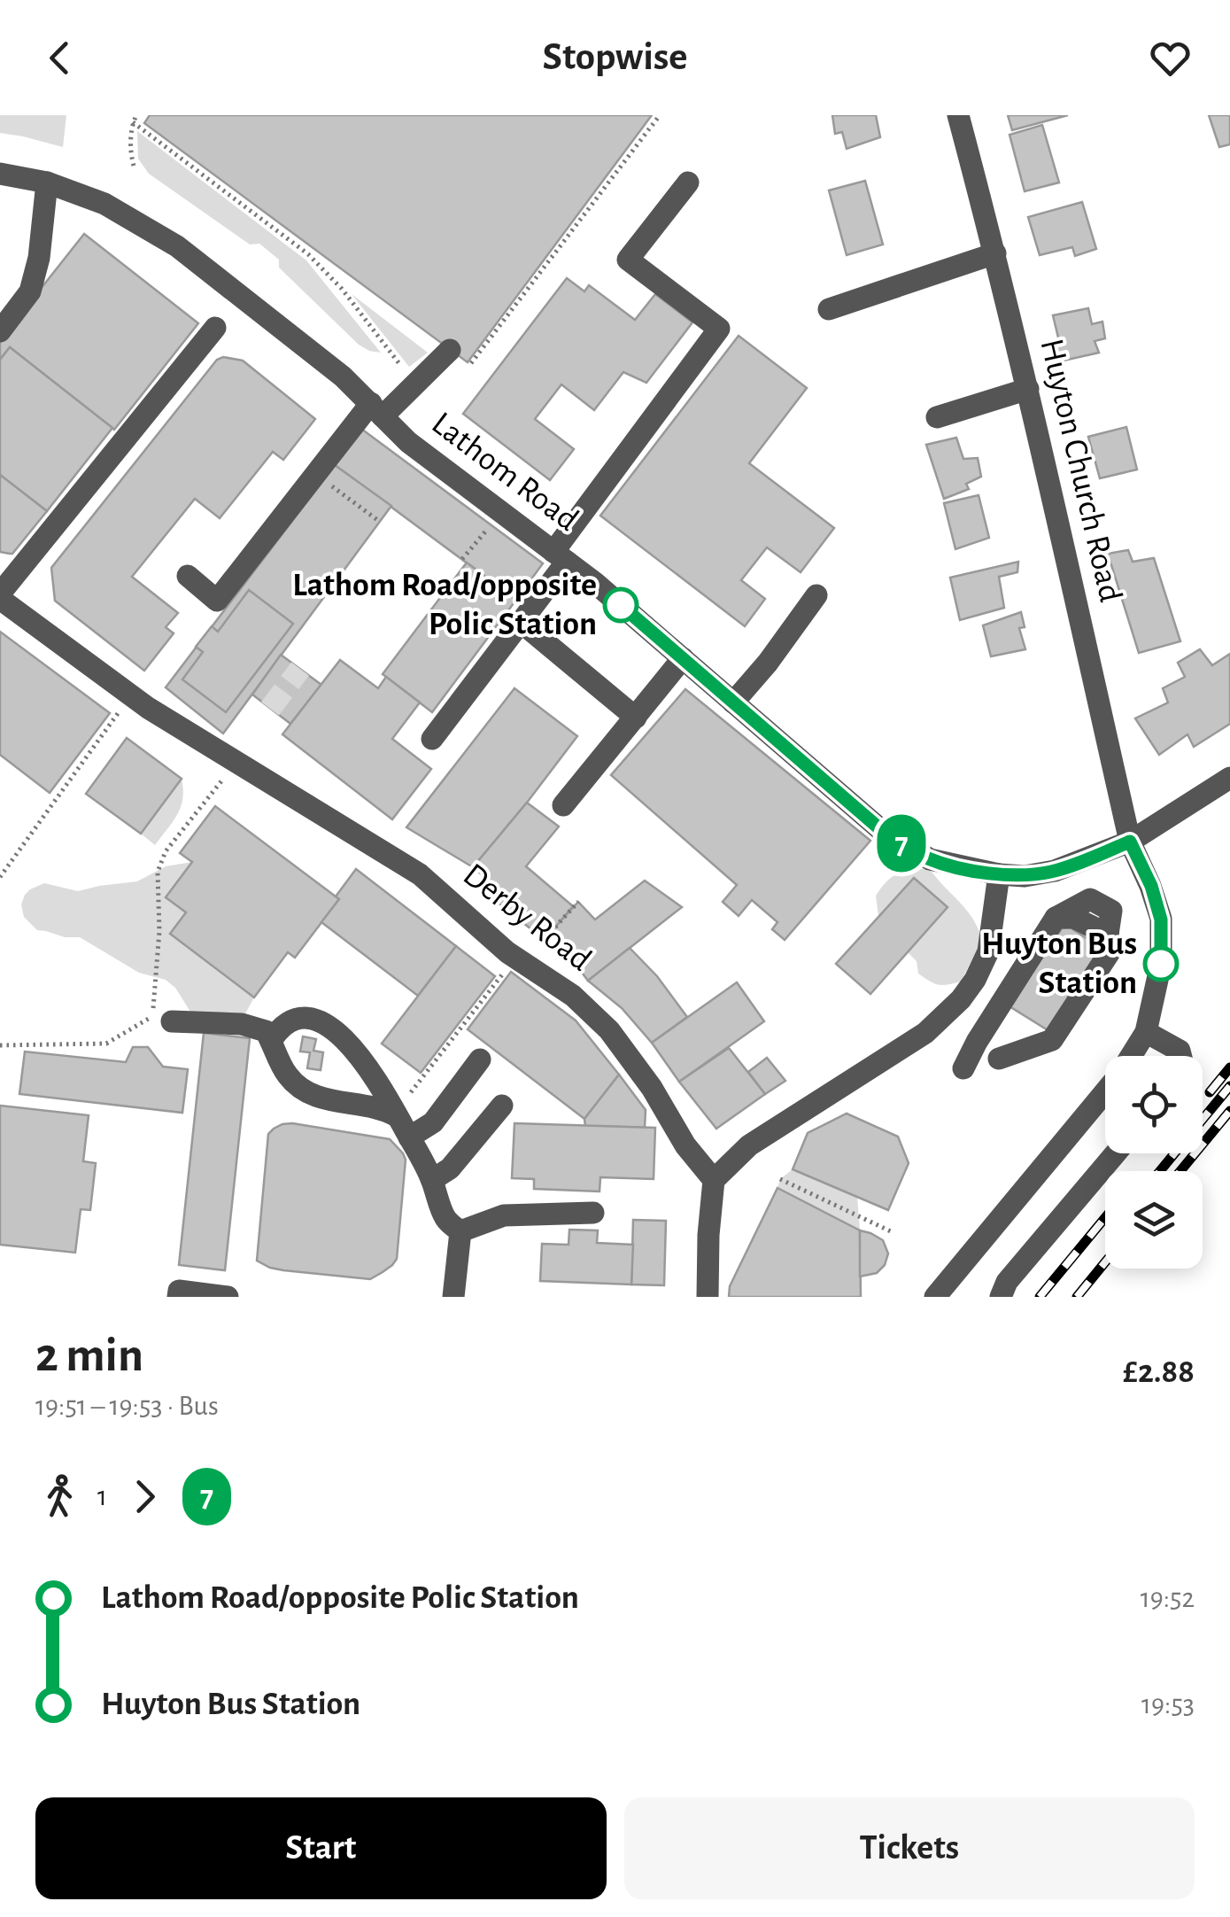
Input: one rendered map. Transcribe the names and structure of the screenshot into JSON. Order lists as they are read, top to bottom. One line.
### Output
{"streets":{"street":["Huyton Church Road","Lathom Road","Derby Road"]},"crossings":[["Huyton Church Road","Lathom Road"]],"places":["Lathom Road/opposite Polic Station","Huyton Bus Station"],"lines":["bus line 7"],"page":{"header":"Stopwise","on_map":"7","heading":["2 min","19:51 – 19:53 · Bus","£2.88"],"legs":["1","7"],"list":[{"name":"Lathom Road/opposite Polic Station","value":"19:52"},{"name":"Huyton Bus Station","value":"19:53"}],"buttons":["Start","Tickets"]}}
